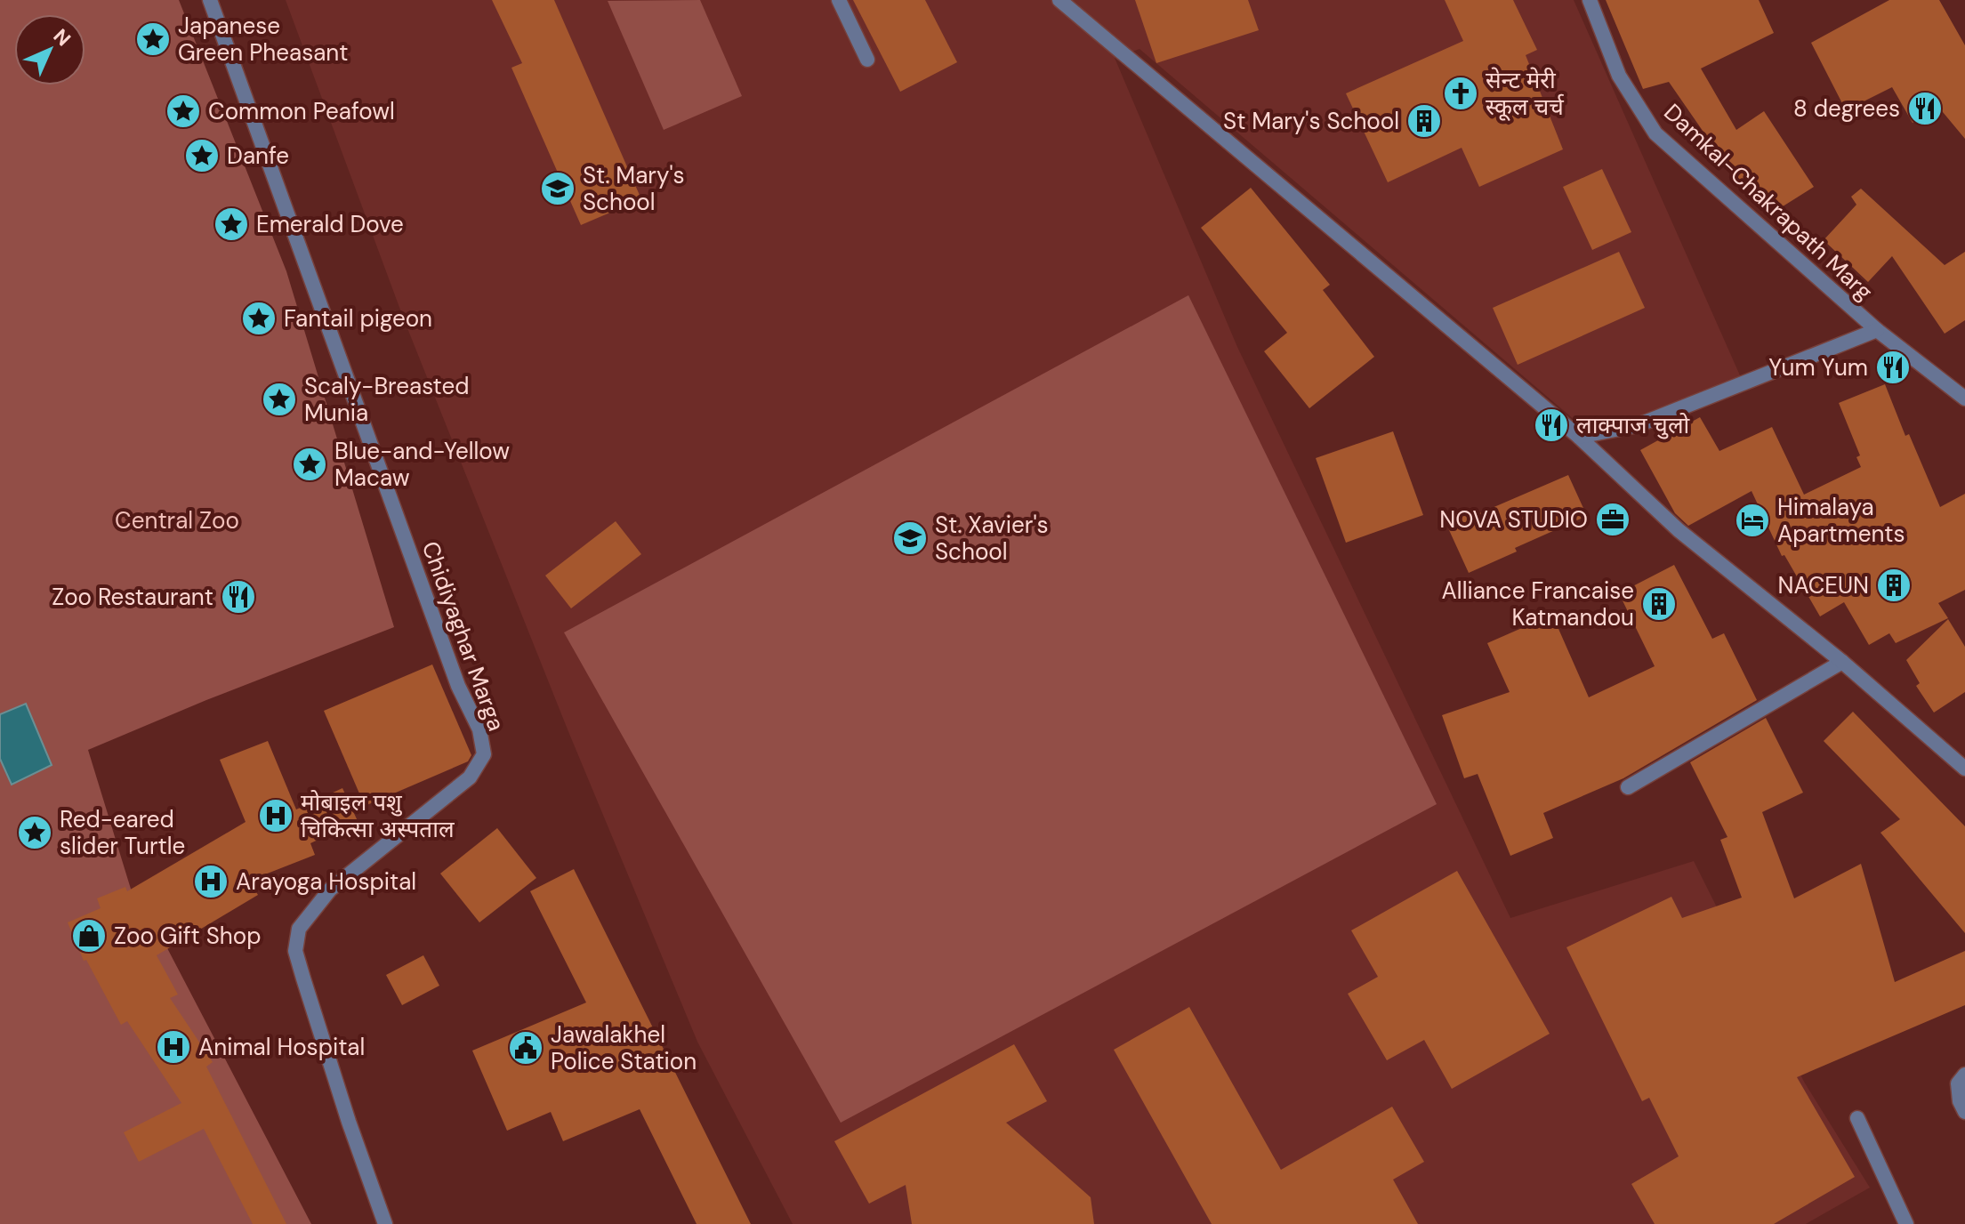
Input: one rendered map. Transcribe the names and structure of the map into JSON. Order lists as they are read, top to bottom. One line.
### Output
{"streets":{"street":["Damkal-Chakrapath Marg","Chidiyaghar Marga"]},"parks":["Central Zoo"],"places":{"place":["Japanese Green Pheasant","Common Peafowl","Danfe","Emerald Dove","Fantail pigeon","Scaly-Breasted Munia","Blue-and-Yellow Macaw","Red-eared slider Turtle"],"church":["सेन्ट मेरी स्कूल चर्च"],"restaurant":["8 degrees","Yum Yum","लाक्पाज चुलो","Zoo Restaurant"],"building":["St Mary's School","NACEUN","Alliance Francaise Katmandou"],"school or university":["St. Mary's School","St. Xavier's School"],"office":["NOVA STUDIO"],"hotel":["Himalaya Apartments"],"hospital":["मोबाइल पशु चिकित्सा अस्पताल","Arayoga Hospital","Animal Hospital"],"shop":["Zoo Gift Shop"],"public building":["Jawalakhel Police Station"]},"north":"top right"}
